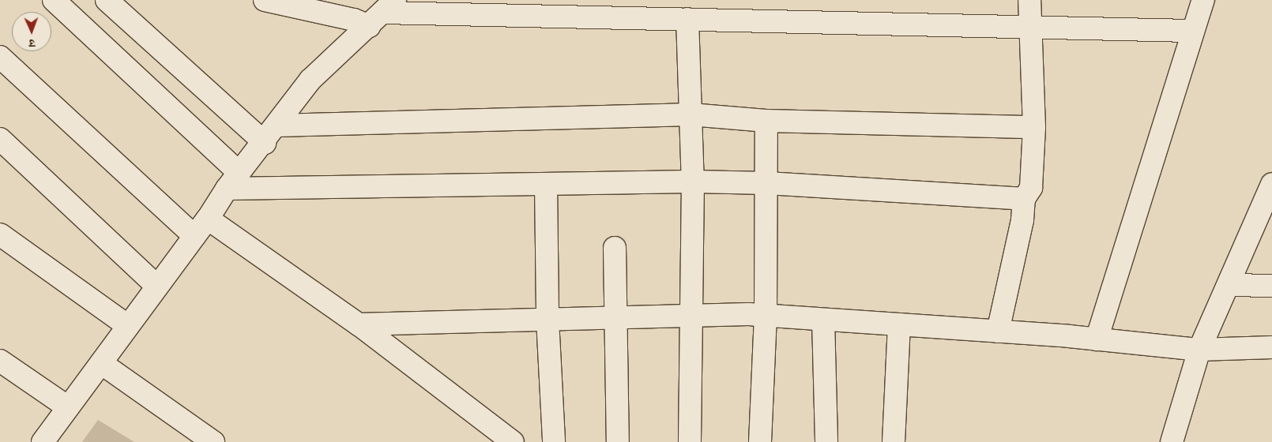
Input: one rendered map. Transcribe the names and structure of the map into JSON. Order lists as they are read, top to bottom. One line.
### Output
{"north":"bottom"}
